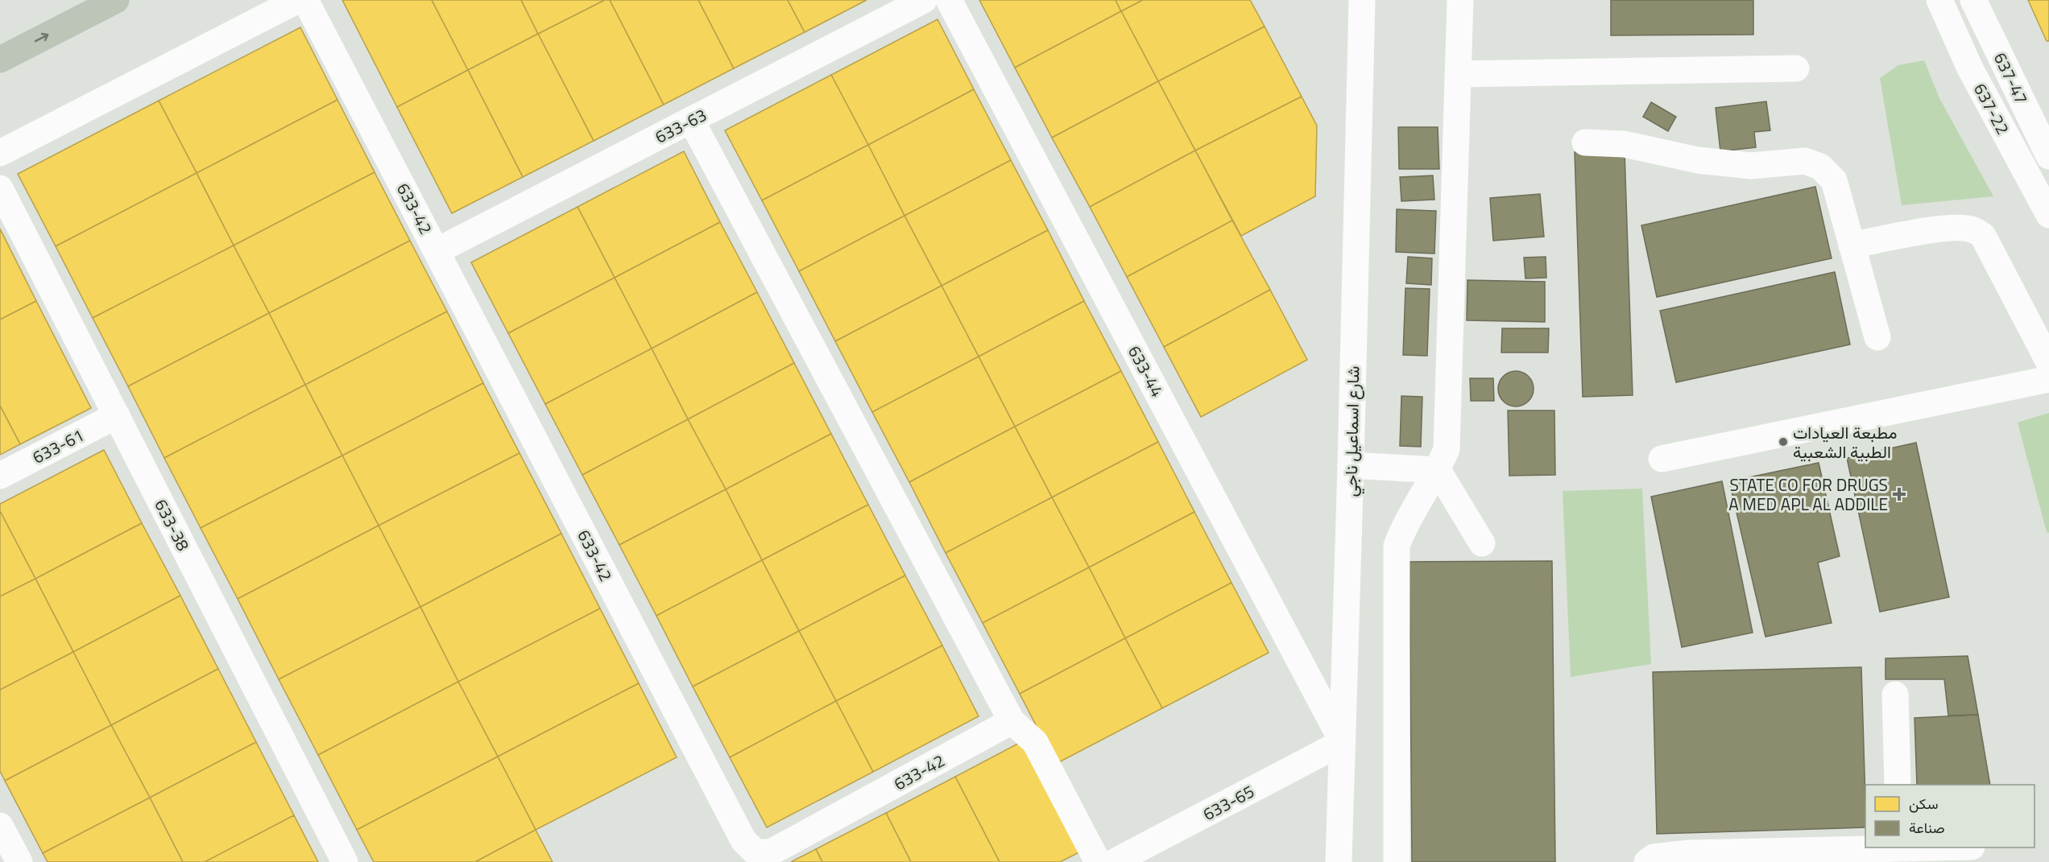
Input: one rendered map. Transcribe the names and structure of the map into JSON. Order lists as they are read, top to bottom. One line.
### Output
{"streets":{"street":["637-47","637-22","633-63","633-42","633-44","شارع اسماعيل ناجي","633-61","633-38","633-65"]},"crossings":[["633-63","633-42"],["633-44","شارع اسماعيل ناجي"],["633-44","633-65"],["شارع اسماعيل ناجي","633-65"],["633-61","633-38"]],"places":{"other":["مطبعة العيادات الطبية الشعبية"],"health":["STATE CO FOR DRUGS A MED APL AL ADDILE"]},"legend":["سكن","صناعة"]}
